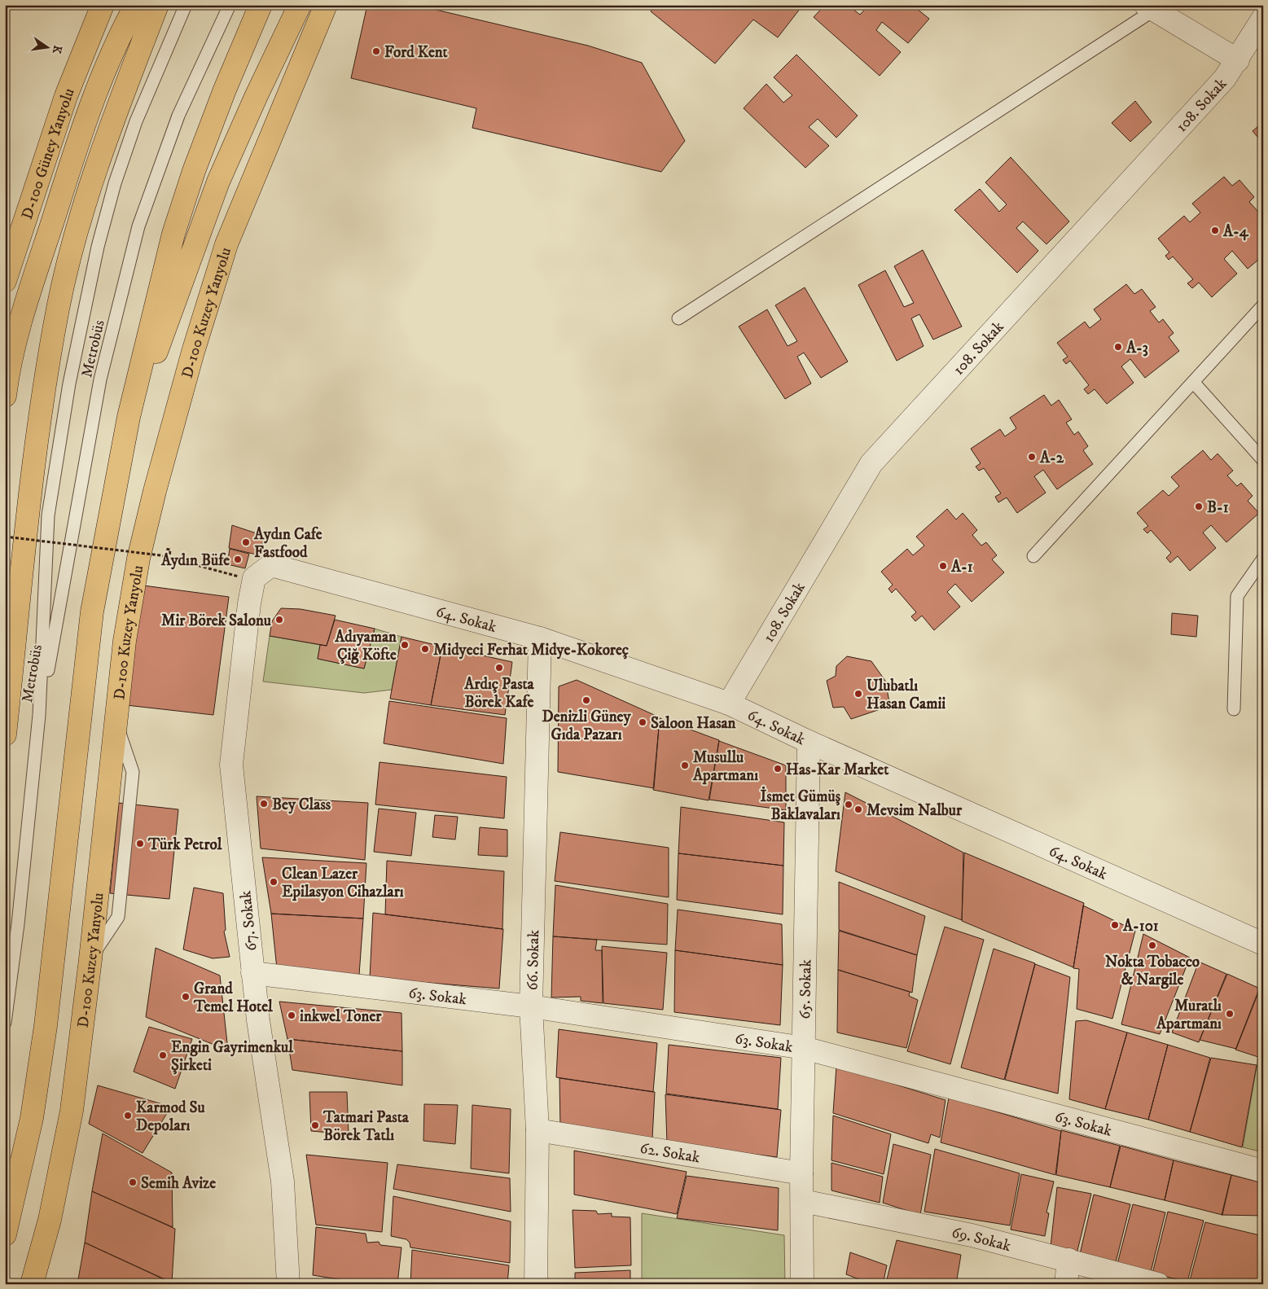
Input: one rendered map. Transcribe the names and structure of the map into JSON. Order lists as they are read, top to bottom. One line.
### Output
{"streets":{"main road":["D-100 Güney Yanyolu","D-100 Kuzey Yanyolu"],"street":["108. Sokak","64. Sokak","67. Sokak","66. Sokak","65. Sokak","63. Sokak","62. Sokak","69. Sokak"],"lane":["Metrobüs"]},"crossings":[["108. Sokak","64. Sokak"],["64. Sokak","67. Sokak"],["64. Sokak","66. Sokak"],["64. Sokak","65. Sokak"],["67. Sokak","63. Sokak"],["66. Sokak","63. Sokak"],["66. Sokak","62. Sokak"],["65. Sokak","63. Sokak"],["65. Sokak","62. Sokak"],["65. Sokak","69. Sokak"]],"places":["Ford Kent","A-4","A-3","A-2","B-1","Aydın Cafe Fastfood","Aydın Büfe","A-1","Mir Börek Salonu","Adıyaman Çiğ Köfte","Midyeci Ferhat Midye-Kokoreç","Ardıç Pasta Börek Kafe","Ulubatlı Hasan Camii","Denizli Güney Gıda Pazarı","Saloon Hasan","Musullu Apartmanı","Has-Kar Market","Bey Class","İsmet Gümüş Baklavaları","Mevsim Nalbur","Türk Petrol","Clean Lazer Epilasyon Cihazları","A-101","Nokta Tobacco & Nargile","Grand Temel Hotel","Muratlı Apartmanı","inkwel Toner","Engin Gayrimenkul Şirketi","Karmod Su Depoları","Tatmari Pasta Börek Tatlı","Semih Avize"],"north":"right"}
